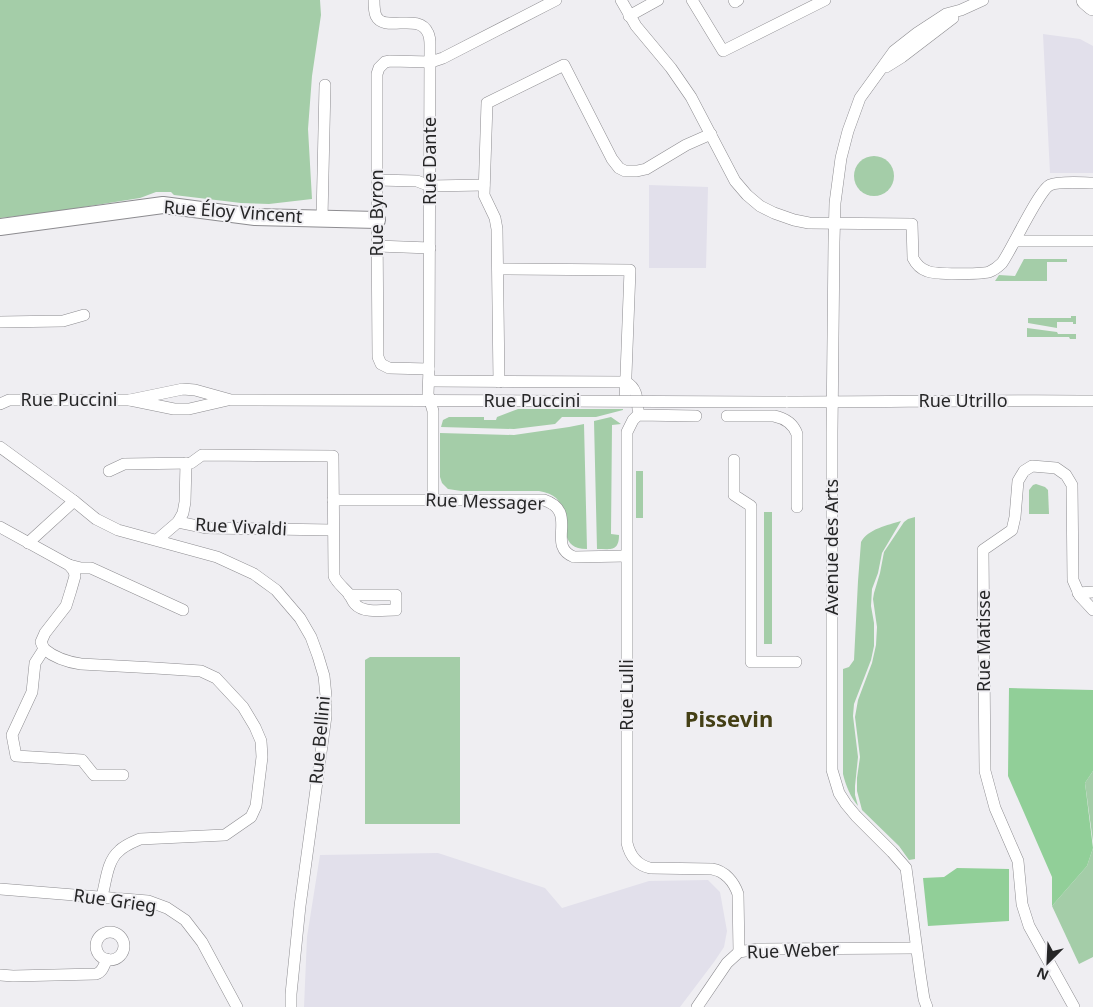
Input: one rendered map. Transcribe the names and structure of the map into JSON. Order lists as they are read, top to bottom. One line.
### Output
{"streets":{"street":["Rue Dante","Rue Éloy Vincent","Rue Byron","Rue Puccini","Rue Utrillo","Rue Messager","Rue Vivaldi","Avenue des Arts","Rue Matisse","Rue Lulli","Rue Bellini","Rue Grieg","Rue Weber"]},"crossings":[["Rue Dante","Rue Byron"],["Rue Dante","Rue Puccini"],["Rue Dante","Rue Messager"],["Rue Éloy Vincent","Rue Byron"],["Rue Puccini","Rue Utrillo"],["Rue Puccini","Avenue des Arts"],["Rue Utrillo","Avenue des Arts"],["Rue Messager","Rue Lulli"],["Rue Vivaldi","Rue Bellini"],["Avenue des Arts","Rue Weber"],["Rue Lulli","Rue Weber"]],"districts":["Pissevin"],"north":"bottom left"}
